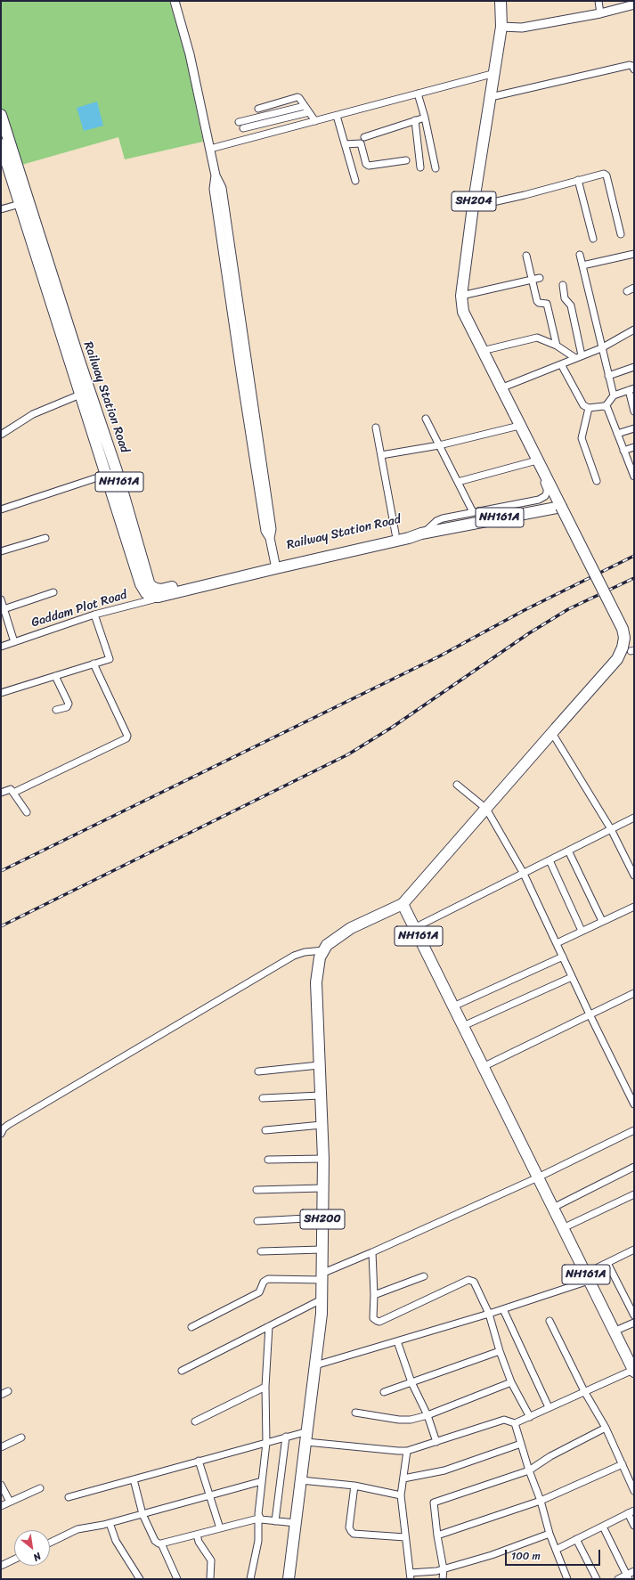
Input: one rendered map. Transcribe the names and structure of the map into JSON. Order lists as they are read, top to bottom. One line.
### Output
{"streets":{"main road":["SH204","Railway Station Road","NH161A","SH200"],"street":["Gaddam Plot Road"]},"crossings":[["SH204","Railway Station Road"],["Railway Station Road","Gaddam Plot Road"],["NH161A","SH200"]],"scale_bar":"100 m","north":"bottom right"}
